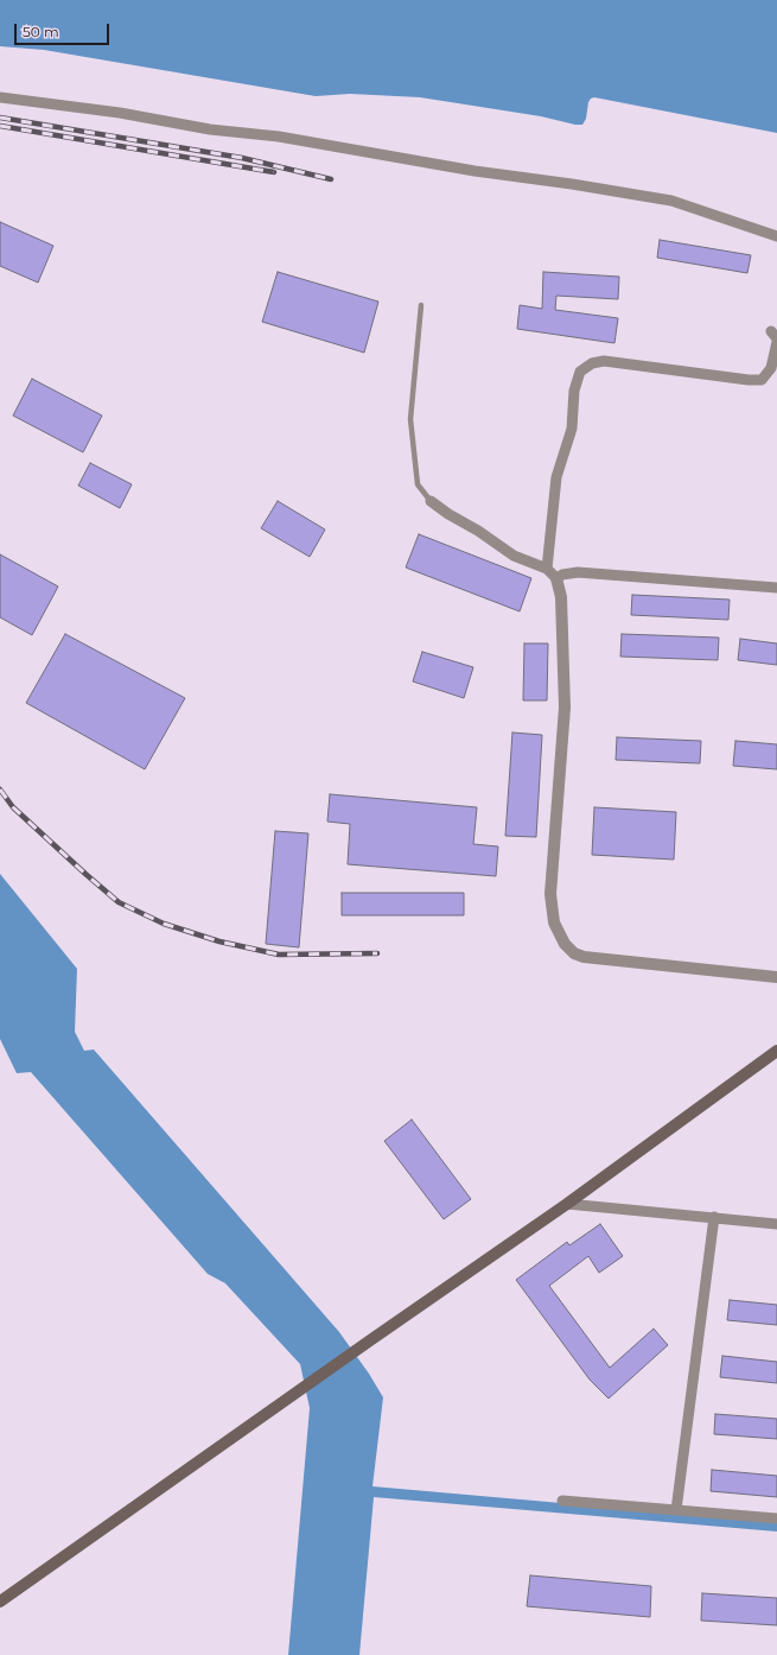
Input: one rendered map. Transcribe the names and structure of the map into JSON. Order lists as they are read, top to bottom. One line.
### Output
{"scale_bar":"50 m"}
